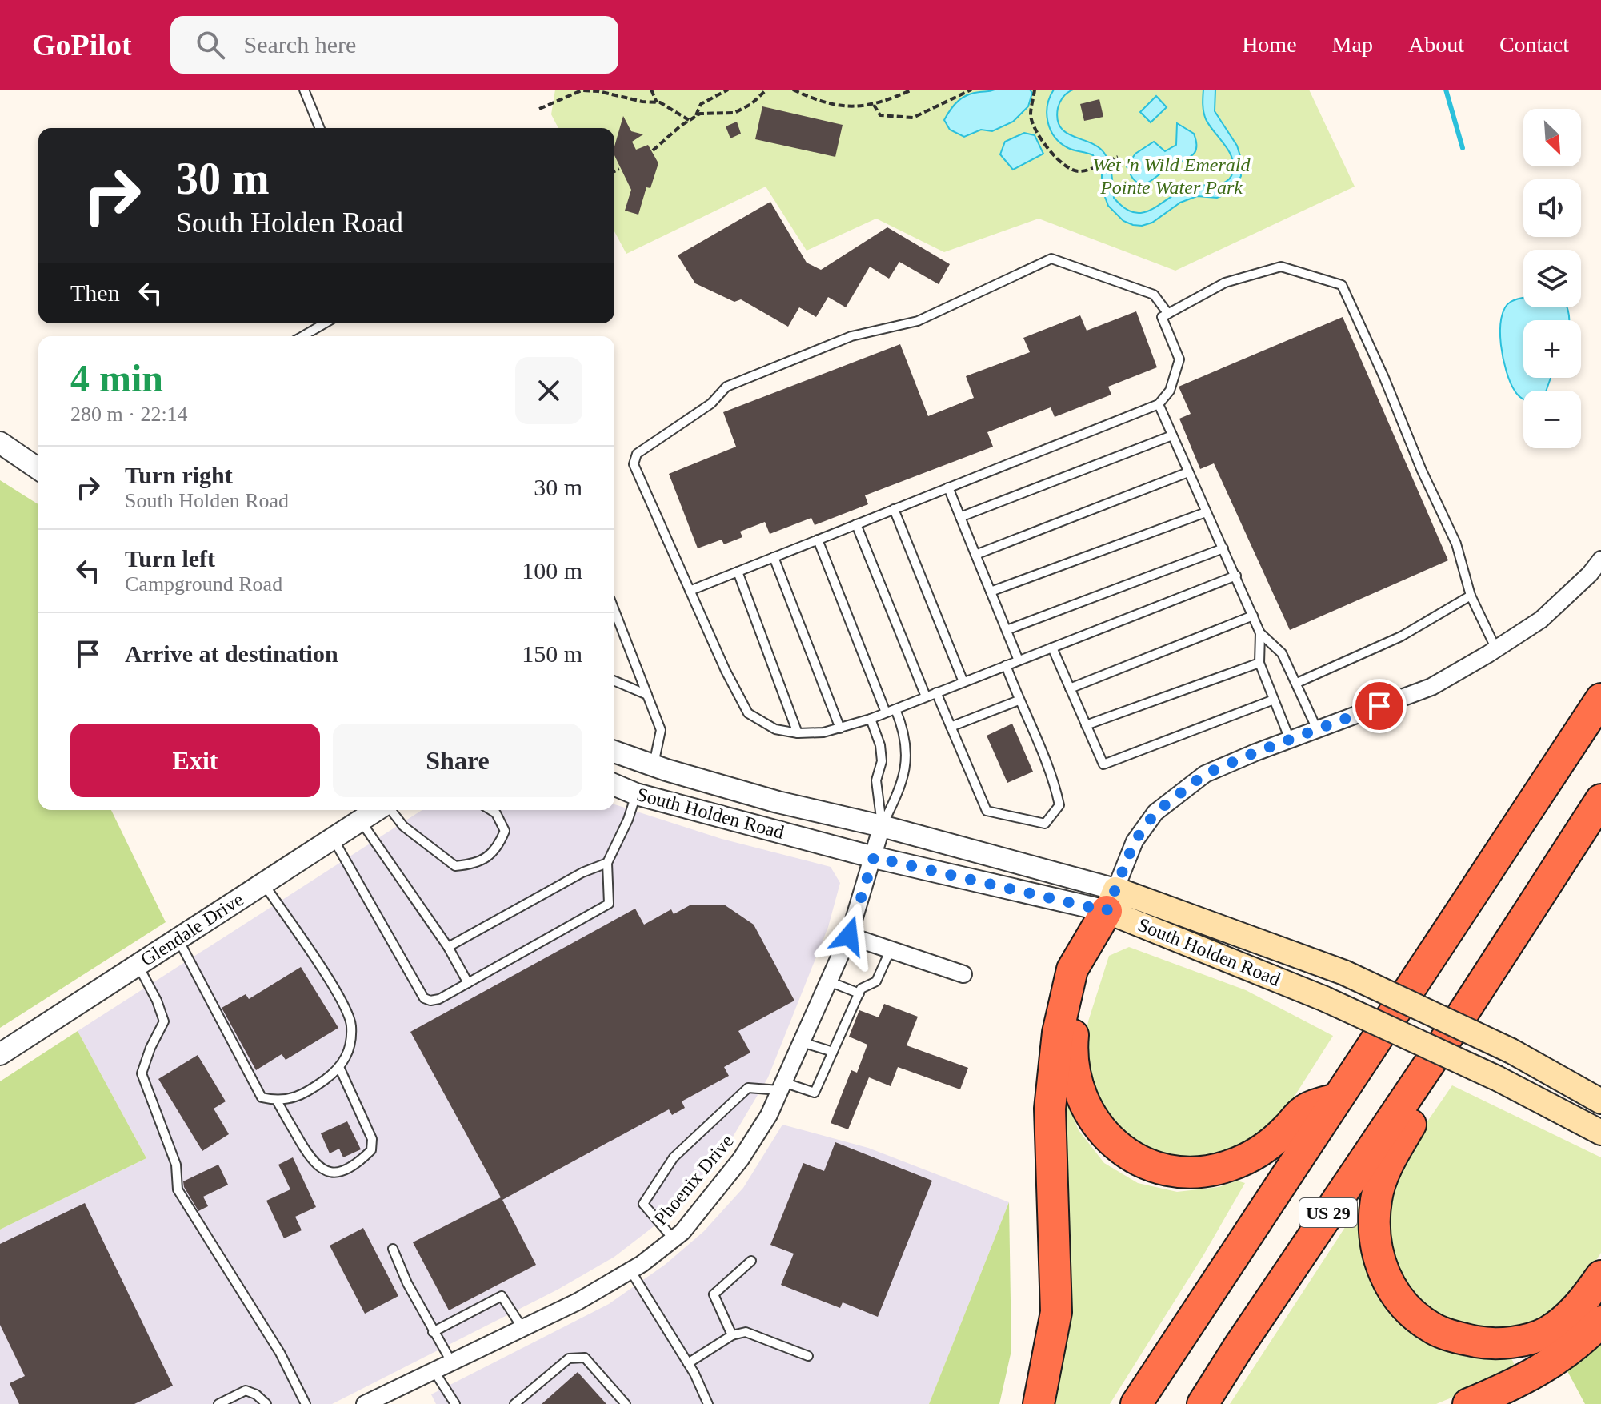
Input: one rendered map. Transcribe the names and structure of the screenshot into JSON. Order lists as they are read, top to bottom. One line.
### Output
{"streets":{"highway":["US 29"],"main road":["South Holden Road"],"street":["Glendale Drive","Phoenix Drive"]},"crossings":[["South Holden Road","Phoenix Drive"]],"parks":["Wet 'n Wild Emerald Pointe Water Park"],"north":"bottom right","page":{"header":"GoPilot","search":"Search here","nav":["Home","Map","About","Contact"],"map_buttons":["+","−"],"turn":["30 m","South Holden Road"],"then":"Then","heading":["4 min","280 m · 22:14"],"list":[{"name":"Turn right","note":"South Holden Road","value":"30 m"},{"name":"Turn left","note":"Campground Road","value":"100 m"},{"name":"Arrive at destination","value":"150 m"}],"buttons":["Exit","Share"]}}
